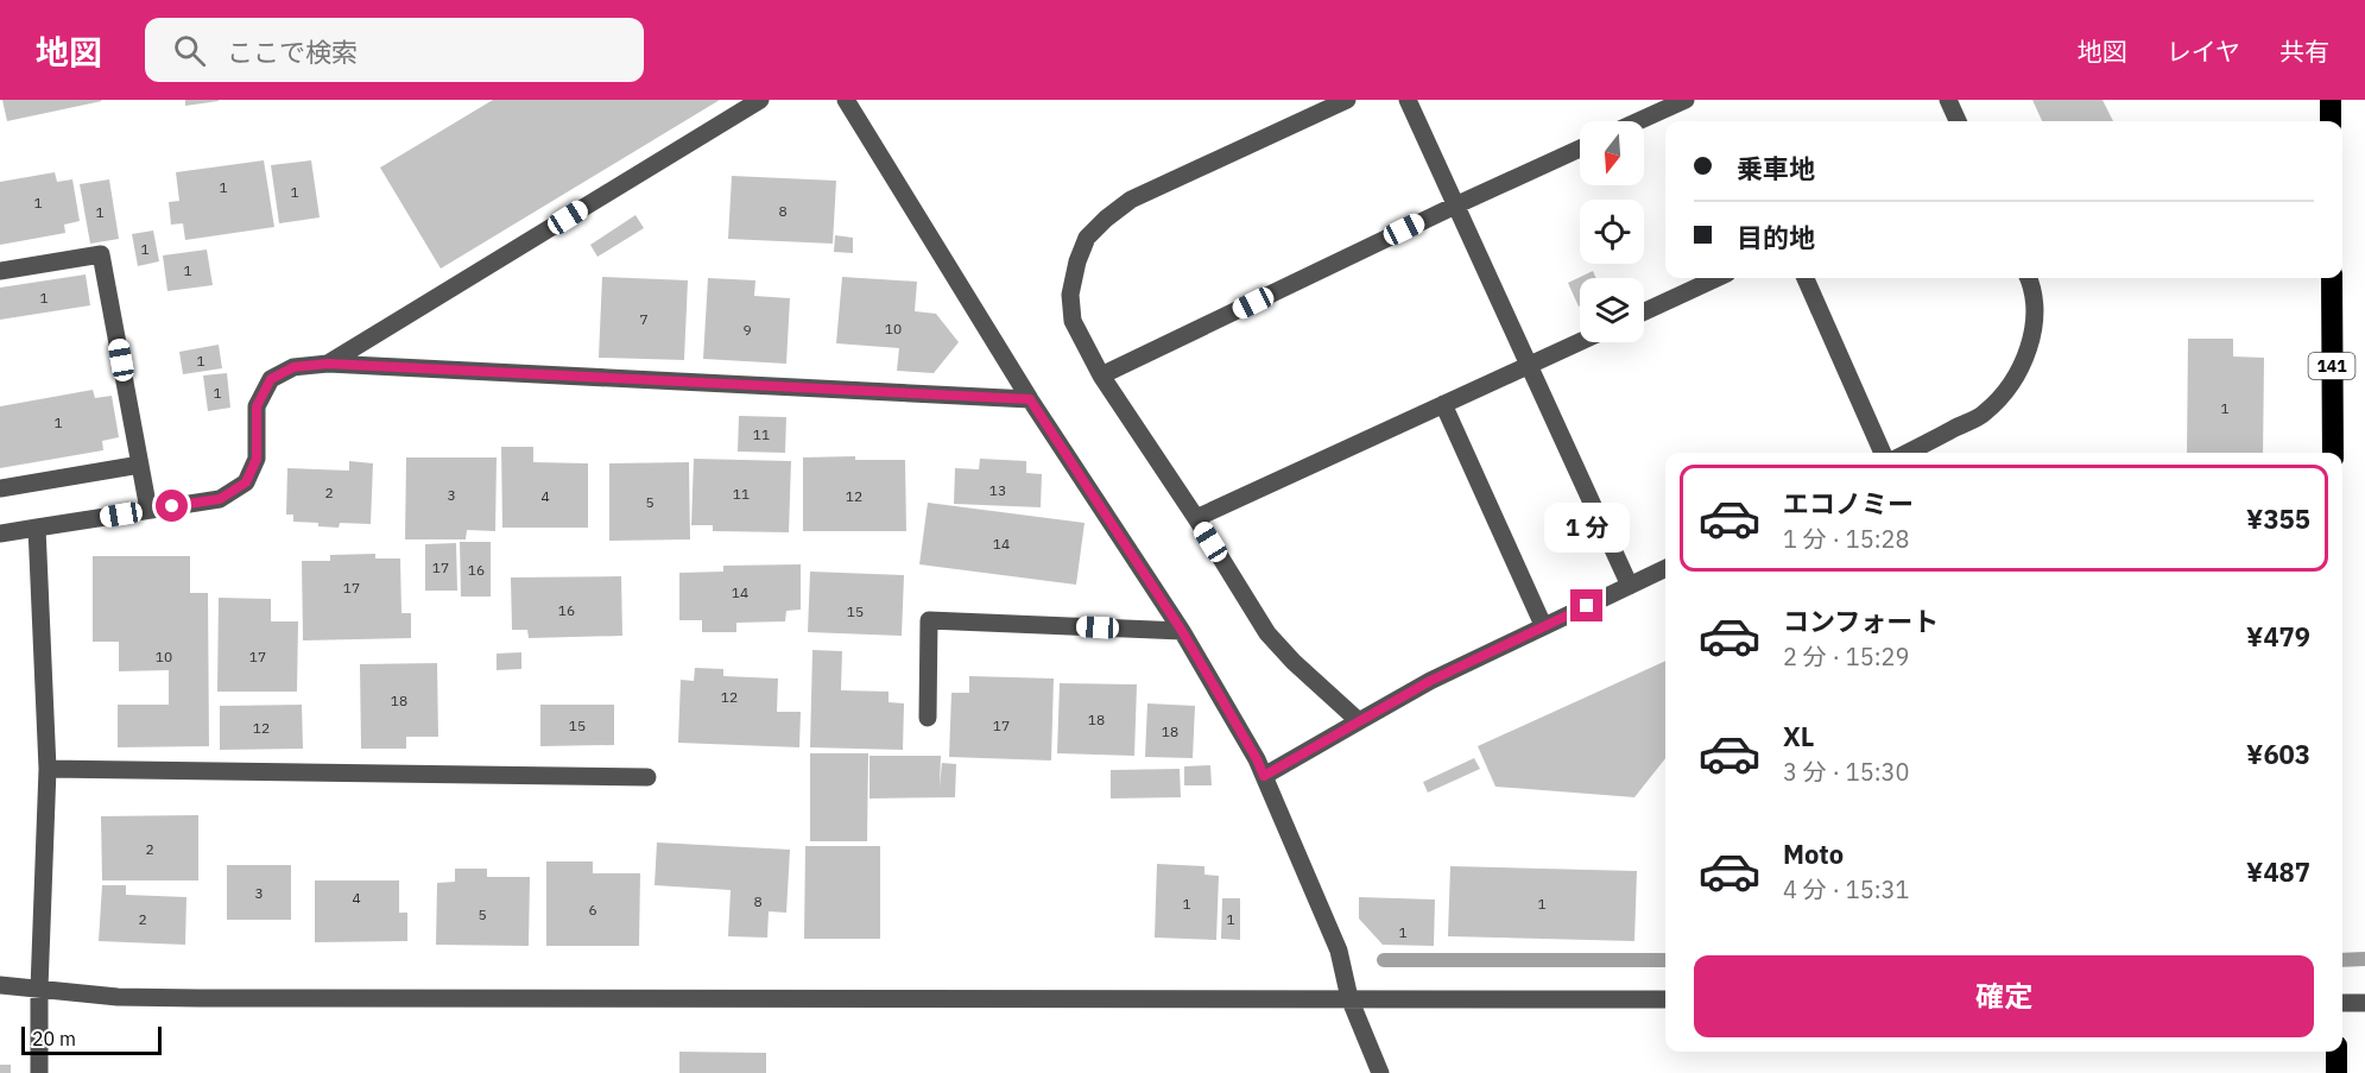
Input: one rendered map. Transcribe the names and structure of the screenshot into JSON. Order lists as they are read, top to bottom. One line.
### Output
{"streets":{"highway":["141"]},"house_numbers":["1","1","1","8","1","1","1","1","7","10","9","1","1","1","1","11","13","2","11","3","4","12","5","14","17","16","17","14","16","15","10","17","12","18","18","15","17","12","18","2","3","4","8","1","1","6","5","2","1","1"],"scale_bar":"20 m","north":"bottom","page":{"header":"地図","search":"ここで検索","nav":["地図","レイヤ","共有"],"banner":["乗車地","目的地"],"list":[{"name":"エコノミー","note":"1 分 · 15:28","value":"¥355"},{"name":"コンフォート","note":"2 分 · 15:29","value":"¥479"},{"name":"XL","note":"3 分 · 15:30","value":"¥603"},{"name":"Moto","note":"4 分 · 15:31","value":"¥487"}],"bubble":"1 分","buttons":"確定","scale":"20 m"}}
